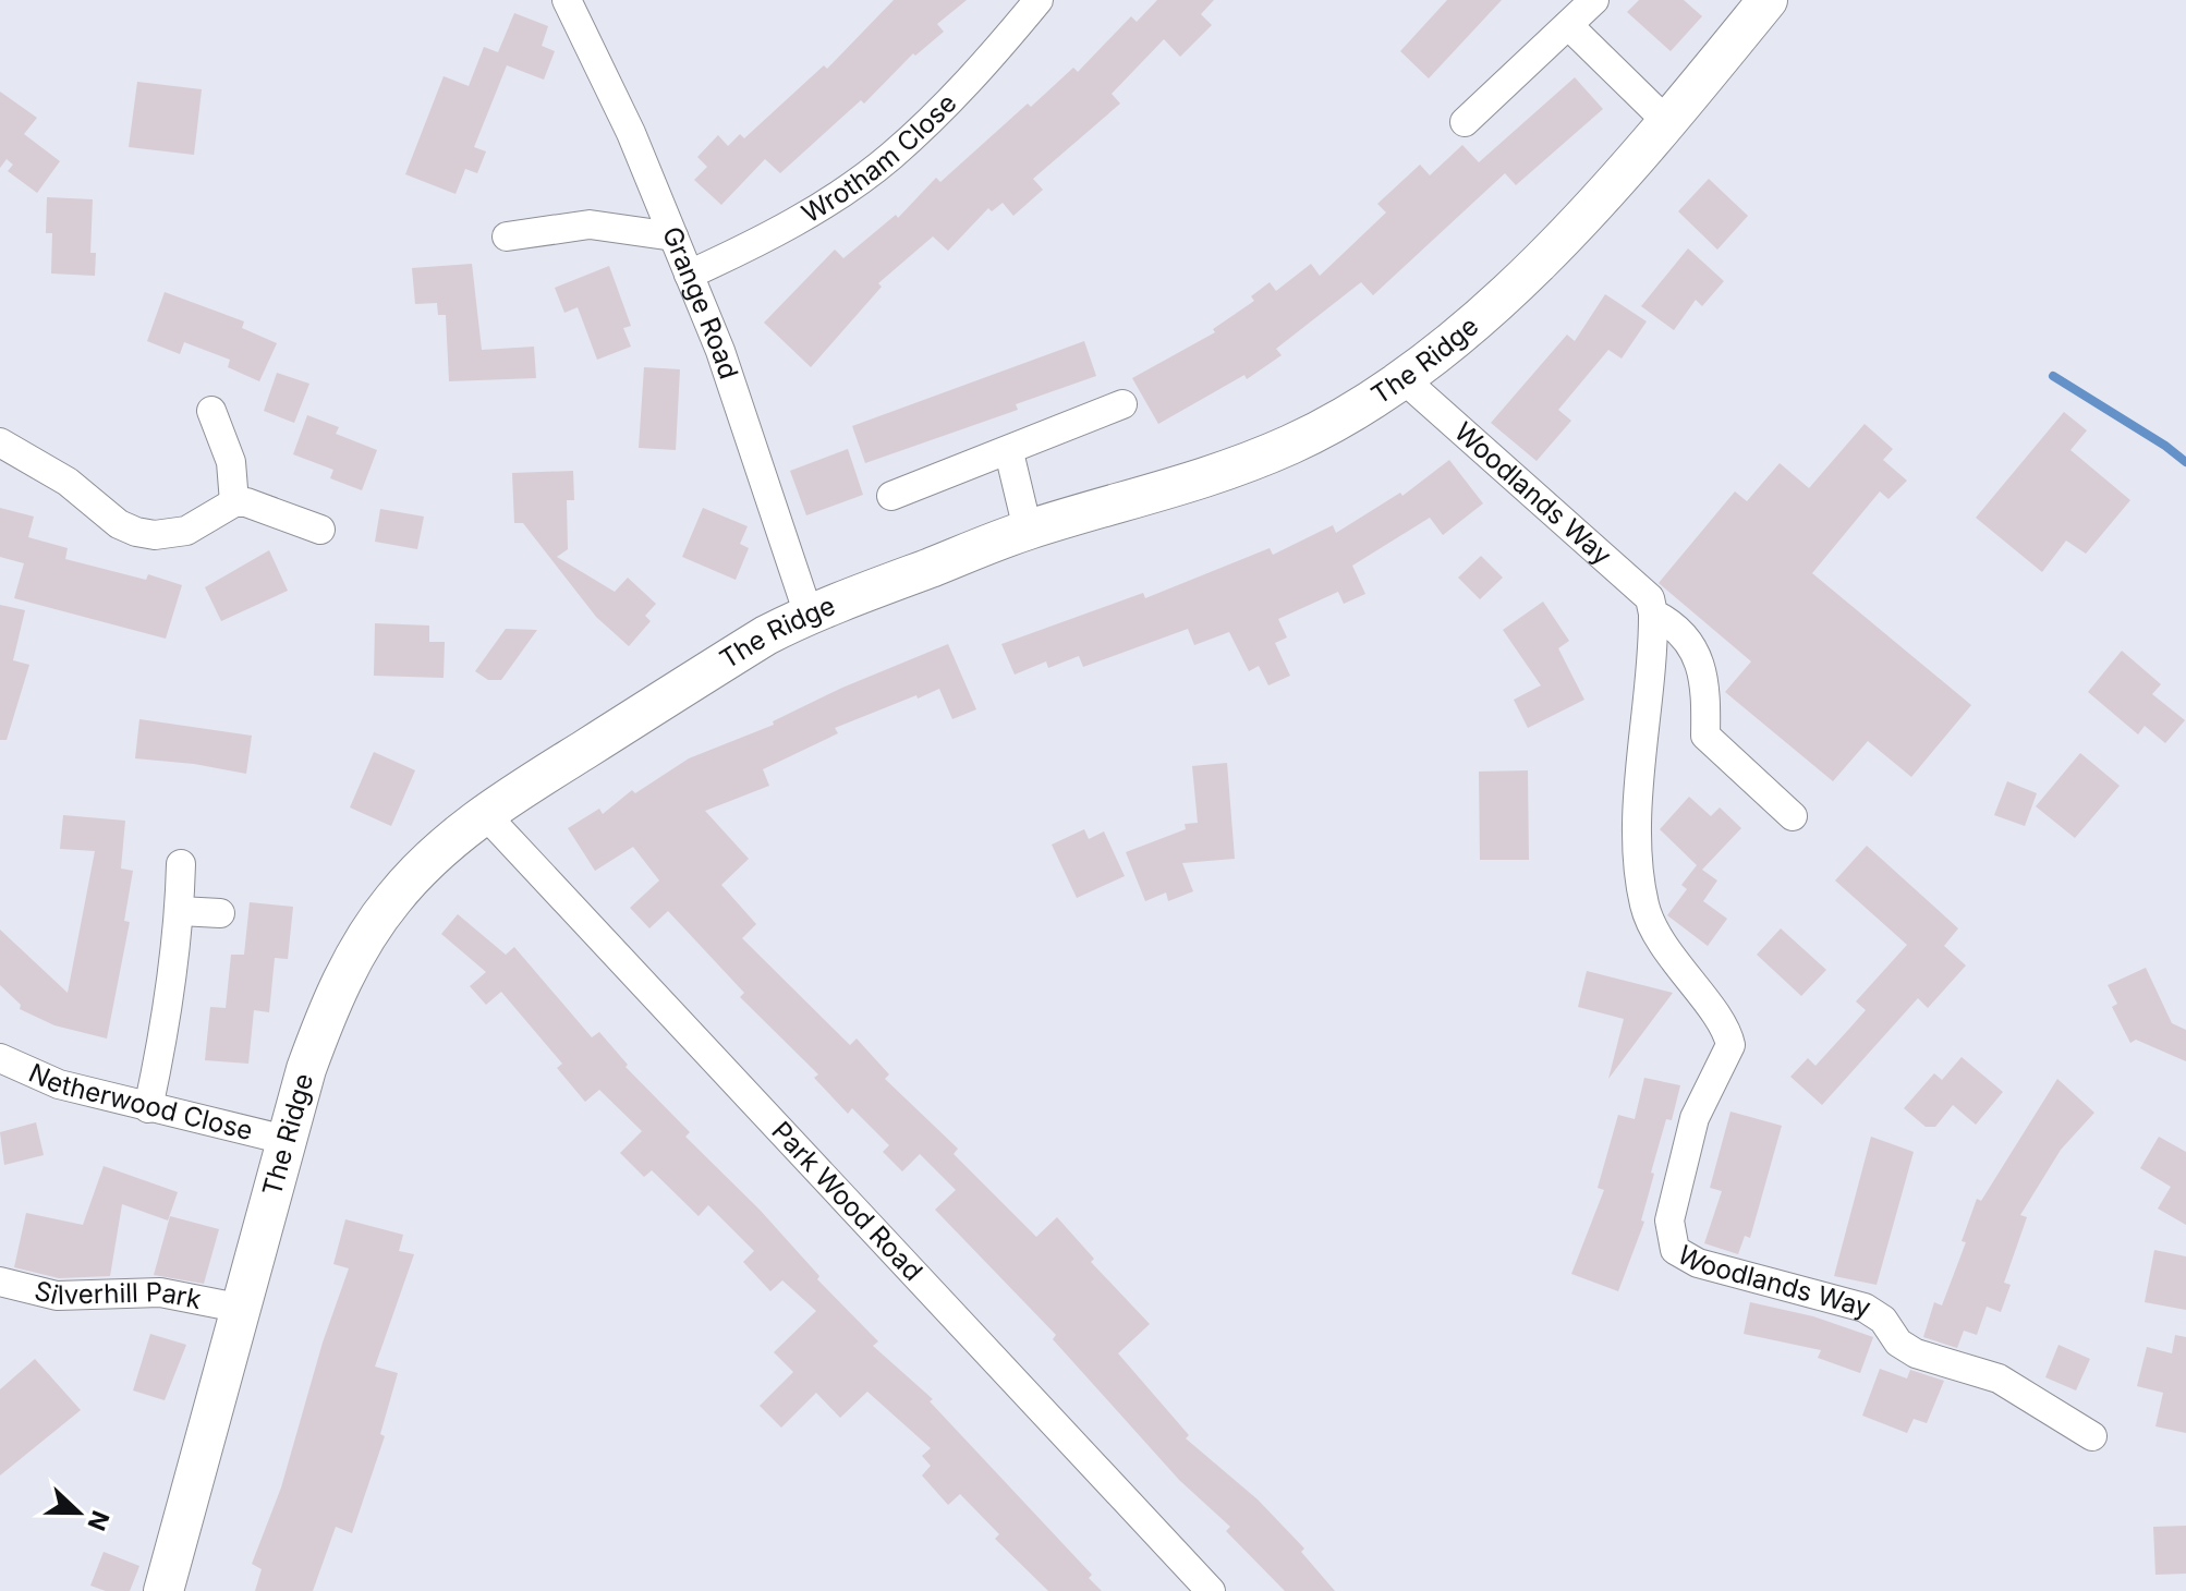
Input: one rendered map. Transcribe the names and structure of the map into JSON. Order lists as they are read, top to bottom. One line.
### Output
{"streets":{"main road":["The Ridge"],"street":["Wrotham Close","Grange Road","Woodlands Way","Netherwood Close","Park Wood Road","Silverhill Park"]},"crossings":[["Wrotham Close","Grange Road"],["Grange Road","The Ridge"],["The Ridge","Woodlands Way"],["The Ridge","Netherwood Close"],["The Ridge","Park Wood Road"],["The Ridge","Silverhill Park"]],"north":"right"}
